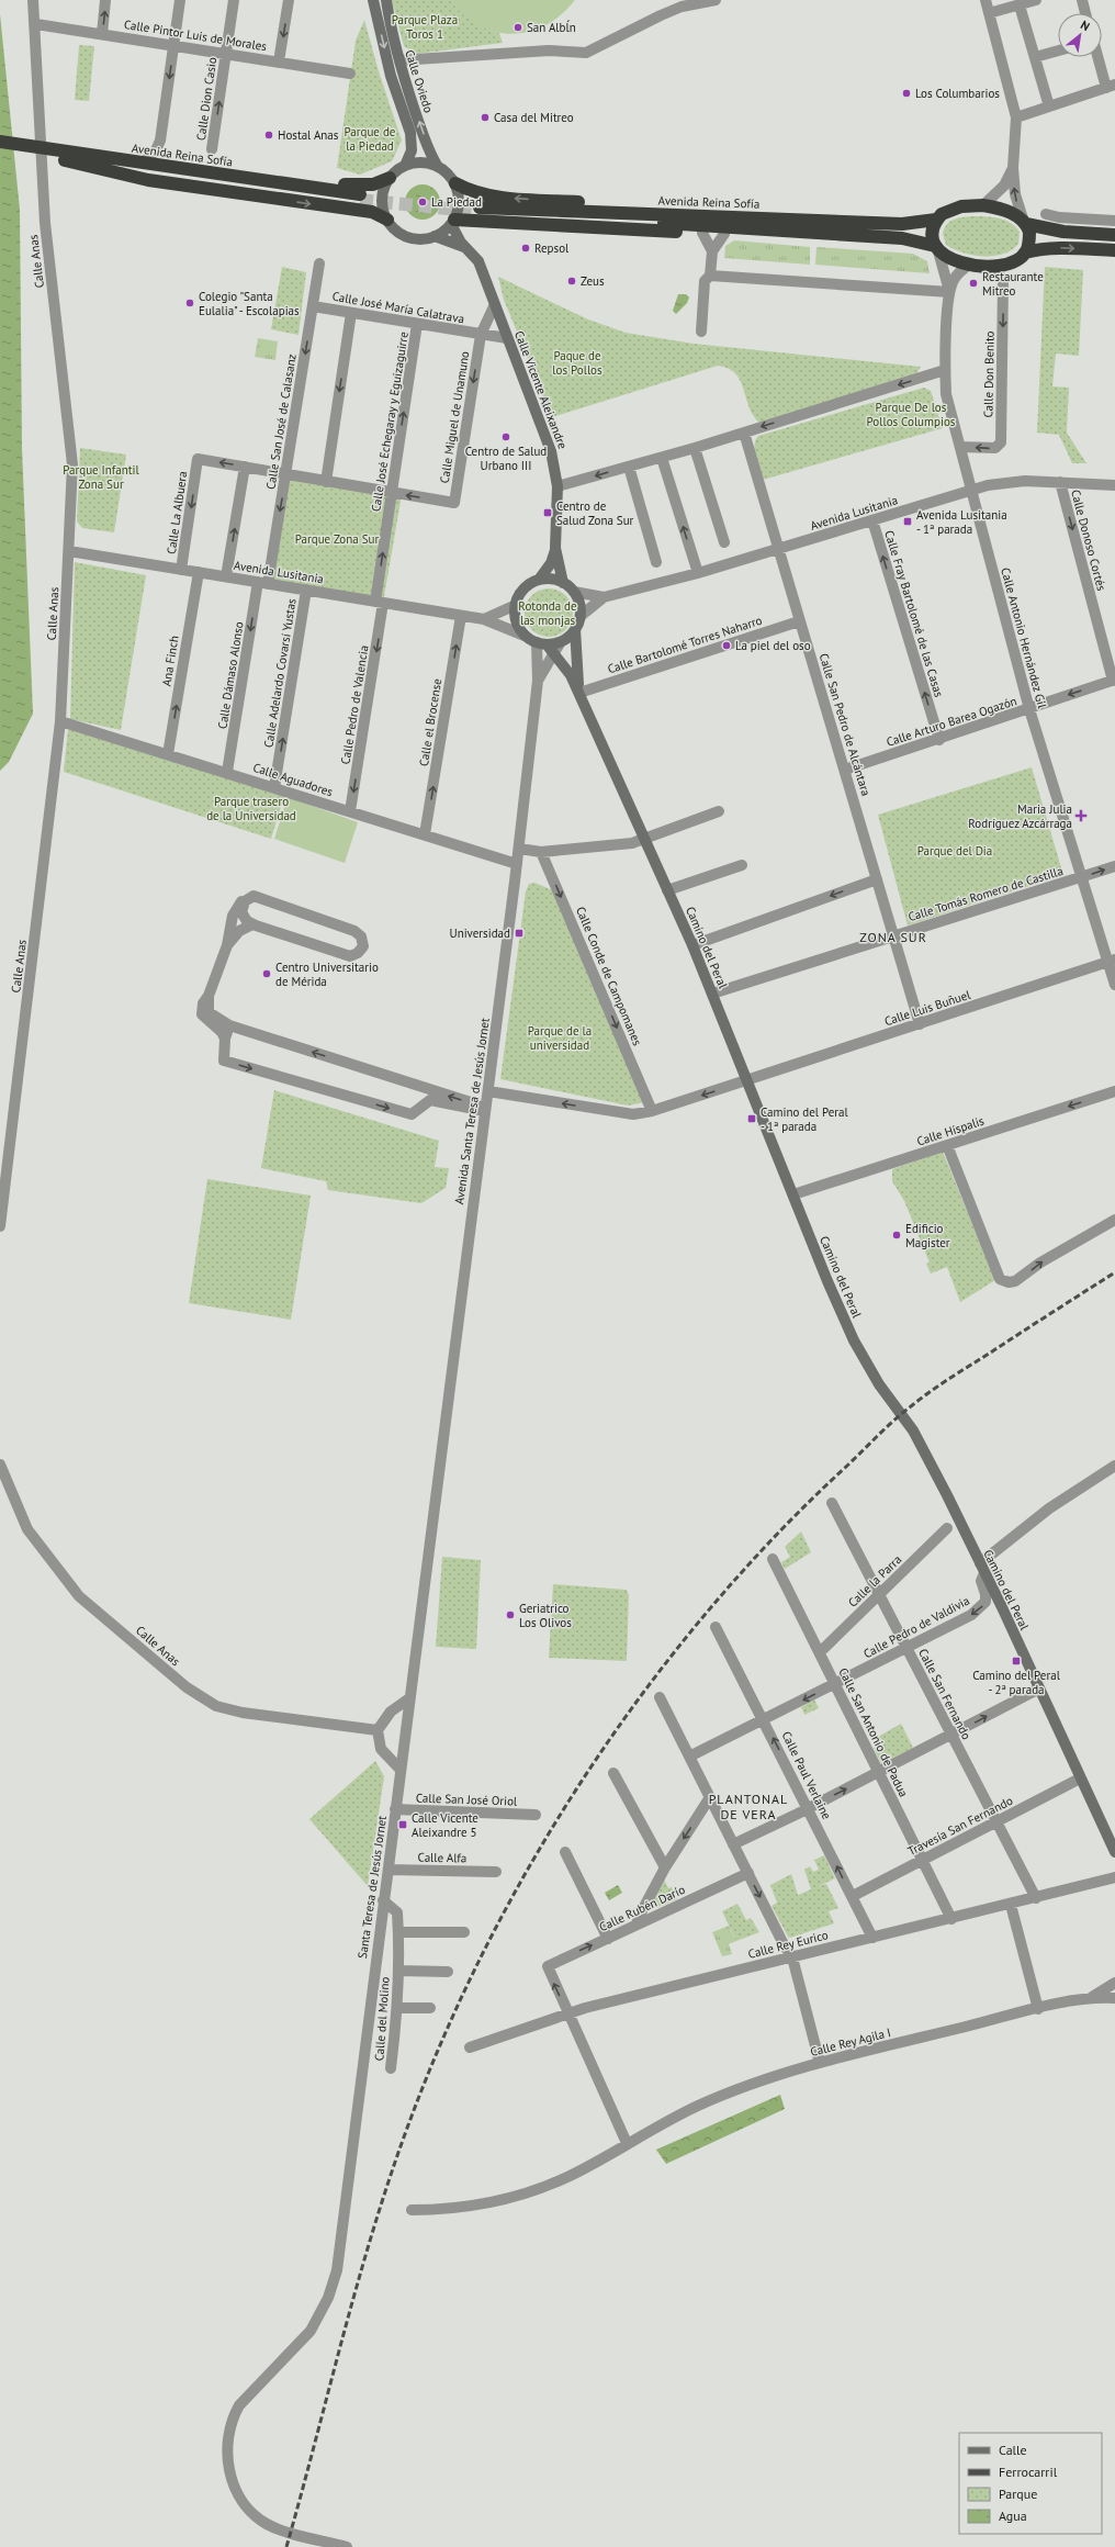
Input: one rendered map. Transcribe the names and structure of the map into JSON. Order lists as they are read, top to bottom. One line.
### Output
{"streets":{"highway":["Avenida Reina Sofía"],"street":["Calle Pintor Luis de Morales","Calle Oviedo","Calle Dion Casio","Calle Anas","Calle José María Calatrava","Calle Don Benito","Calle Vicente Aleixandre","Calle Miguel de Unamuno","Calle San José de Calasanz","Calle José Echegaray y Eguizaguirre","Calle La Albuera","Avenida Lusitania","Calle Donoso Cortés","Calle Fray Bartolomé de las Casas","Calle Antonio Hernández Gil","Calle Bartolomé Torres Naharro","Ana Finch","Calle Adelardo Covarsí Yustas","Calle Dámaso Alonso","Calle Pedro de Valencia","Calle Arturo Barea Ogazón","Calle el Brocense","Calle San Pedro de Alcántara","Calle Aguadores","Calle Tomás Romero de Castilla","Camino del Peral","Calle Conde de Campomanes","Calle Luis Buñuel","Avenida Santa Teresa de Jesús Jornet","Calle Híspalis","Calle la Parra","Calle Pedro de Valdivia","Calle San Fernando","Calle San Antonio de Padua","Calle Paul Verlaine","Calle San José Oriol","Travesía San Fernando","Calle Alfa","Santa Teresa de Jesús Jornet","Calle Rubén Darío","Calle Rey Eurico","Calle del Molino","Calle Rey Agila I"]},"crossings":[["Calle Pintor Luis de Morales","Calle Dion Casio"],["Calle Pintor Luis de Morales","Calle Anas"],["Calle Oviedo","Calle Vicente Aleixandre"],["Avenida Reina Sofía","Calle Don Benito"],["Avenida Reina Sofía","Calle Antonio Hernández Gil"],["Calle Anas","Avenida Lusitania"],["Calle Anas","Calle Aguadores"],["Calle José María Calatrava","Calle Vicente Aleixandre"],["Calle José María Calatrava","Calle Miguel de Unamuno"],["Calle José María Calatrava","Calle San José de Calasanz"],["Calle José María Calatrava","Calle José Echegaray y Eguizaguirre"],["Calle Don Benito","Calle Antonio Hernández Gil"],["Calle Vicente Aleixandre","Calle Miguel de Unamuno"],["Calle Vicente Aleixandre","Avenida Lusitania"],["Calle Vicente Aleixandre","Camino del Peral"],["Calle Vicente Aleixandre","Avenida Santa Teresa de Jesús Jornet"],["Calle Miguel de Unamuno","Calle José Echegaray y Eguizaguirre"],["Calle San José de Calasanz","Avenida Lusitania"],["Calle San José de Calasanz","Calle Dámaso Alonso"],["Calle José Echegaray y Eguizaguirre","Avenida Lusitania"],["Calle José Echegaray y Eguizaguirre","Calle Pedro de Valencia"],["Calle La Albuera","Avenida Lusitania"],["Avenida Lusitania","Calle Donoso Cortés"],["Avenida Lusitania","Calle Fray Bartolomé de las Casas"],["Avenida Lusitania","Calle Antonio Hernández Gil"],["Avenida Lusitania","Ana Finch"],["Avenida Lusitania","Calle Adelardo Covarsí Yustas"],["Avenida Lusitania","Calle Dámaso Alonso"],["Avenida Lusitania","Calle Pedro de Valencia"],["Avenida Lusitania","Calle el Brocense"],["Avenida Lusitania","Calle San Pedro de Alcántara"],["Avenida Lusitania","Camino del Peral"],["Avenida Lusitania","Avenida Santa Teresa de Jesús Jornet"],["Calle Donoso Cortés","Calle Arturo Barea Ogazón"],["Calle Fray Bartolomé de las Casas","Calle Arturo Barea Ogazón"],["Calle Antonio Hernández Gil","Calle Arturo Barea Ogazón"],["Calle Antonio Hernández Gil","Calle Tomás Romero de Castilla"],["Calle Antonio Hernández Gil","Calle Luis Buñuel"],["Calle Bartolomé Torres Naharro","Calle San Pedro de Alcántara"],["Calle Bartolomé Torres Naharro","Camino del Peral"],["Ana Finch","Calle Aguadores"],["Calle Adelardo Covarsí Yustas","Calle Aguadores"],["Calle Dámaso Alonso","Calle Aguadores"],["Calle Pedro de Valencia","Calle Aguadores"],["Calle Arturo Barea Ogazón","Calle San Pedro de Alcántara"],["Calle el Brocense","Calle Aguadores"],["Calle San Pedro de Alcántara","Calle Tomás Romero de Castilla"],["Calle San Pedro de Alcántara","Calle Luis Buñuel"],["Calle Aguadores","Avenida Santa Teresa de Jesús Jornet"],["Calle Tomás Romero de Castilla","Camino del Peral"],["Camino del Peral","Calle Luis Buñuel"],["Camino del Peral","Avenida Santa Teresa de Jesús Jornet"],["Camino del Peral","Calle Híspalis"],["Camino del Peral","Calle Pedro de Valdivia"],["Camino del Peral","Travesía San Fernando"],["Calle Conde de Campomanes","Calle Luis Buñuel"],["Calle Luis Buñuel","Avenida Santa Teresa de Jesús Jornet"],["Avenida Santa Teresa de Jesús Jornet","Santa Teresa de Jesús Jornet"],["Calle la Parra","Calle San Fernando"],["Calle la Parra","Calle San Antonio de Padua"],["Calle Pedro de Valdivia","Calle San Fernando"],["Calle Pedro de Valdivia","Calle San Antonio de Padua"],["Calle Pedro de Valdivia","Calle Paul Verlaine"],["Calle San Fernando","Travesía San Fernando"],["Calle San Fernando","Calle Rey Eurico"],["Calle San Antonio de Padua","Travesía San Fernando"],["Calle San Antonio de Padua","Calle Rey Eurico"],["Calle Paul Verlaine","Travesía San Fernando"],["Calle Paul Verlaine","Calle Rey Eurico"],["Calle San José Oriol","Santa Teresa de Jesús Jornet"],["Calle Alfa","Santa Teresa de Jesús Jornet"],["Santa Teresa de Jesús Jornet","Calle del Molino"],["Calle Rubén Darío","Calle Rey Eurico"]],"one_way":["Calle Don Benito","Calle Donoso Cortés","Calle Fray Bartolomé de las Casas","Ana Finch","Calle Adelardo Covarsí Yustas","Calle Dámaso Alonso","Calle Pedro de Valencia","Calle el Brocense","Calle Conde de Campomanes","Calle Luis Buñuel","Calle Híspalis"],"districts":["ZONA SUR","PLANTONAL DE VERA"],"parks":["Parque Plaza Toros 1","Parque de la Piedad","Paque de los Pollos","Parque De los Pollos Columpios","Parque Infantil Zona Sur","Parque Zona Sur","Rotonda de las monjas","Parque trasero de la Universidad","Parque del Dia","Parque de la universidad"],"places":{"other":["San Albĺn","Los Columbarios","Casa del Mitreo","Hostal Anas","La Piedad","Repsol","Zeus","Restaurante Mitreo","Colegio \"Santa Eulalia\" - Escolapias","Centro de Salud Urbano III","La piel del oso","Centro Universitario de Mérida","Edificio Magister","Geriatrico Los Olivos"],"transit":["Centro de Salud Zona Sur","Avenida Lusitania - 1ª parada","Universidad","Camino del Peral - 1ª parada","Camino del Peral - 2ª parada","Calle Vicente Aleixandre 5"],"health":["Maria Julia Rodríguez Azcárraga"]},"legend":["Calle","Ferrocarril","Parque","Agua"],"north":"top right"}
